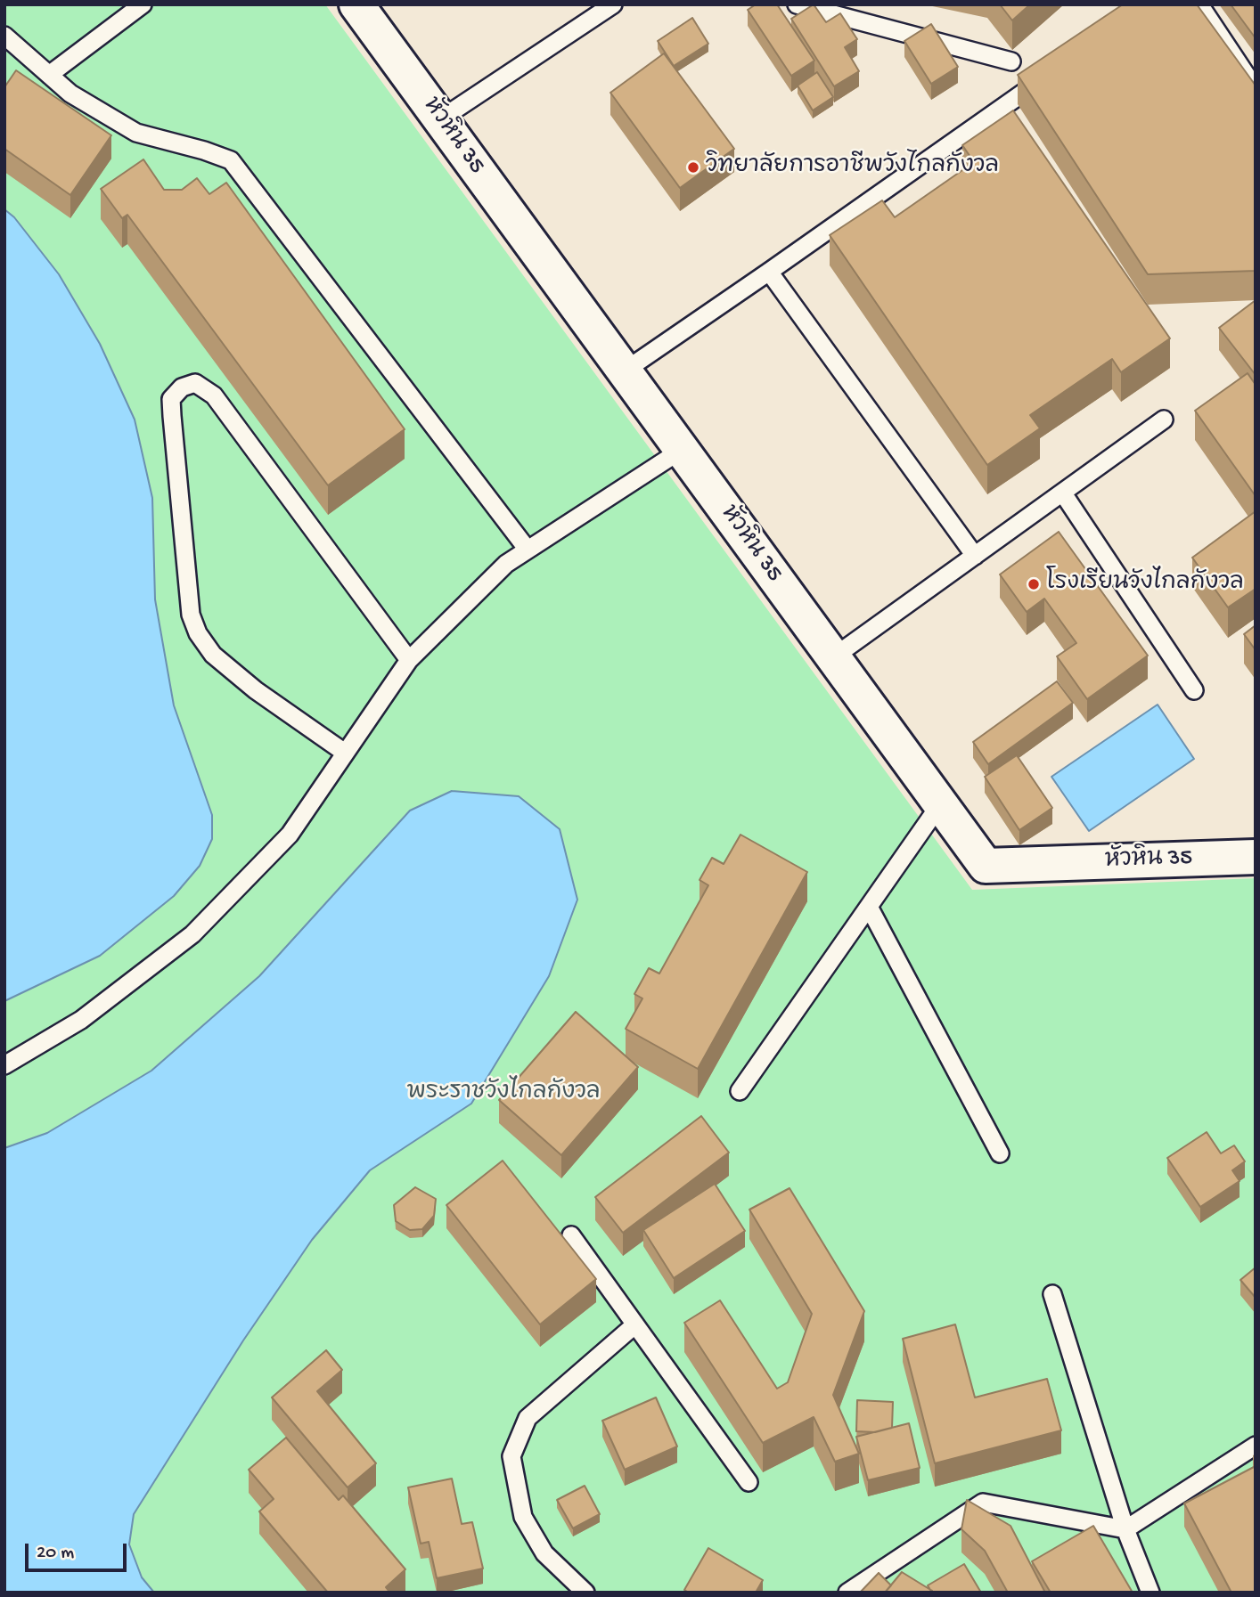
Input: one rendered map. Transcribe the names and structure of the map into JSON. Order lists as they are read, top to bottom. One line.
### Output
{"streets":{"street":["หัวหิน 35"]},"parks":["พระราชวังไกลกังวล"],"places":["วิทยาลัยการอาชีพวังไกลกังวล","โรงเรียนวังไกลกังวล"],"scale_bar":"20 m"}
